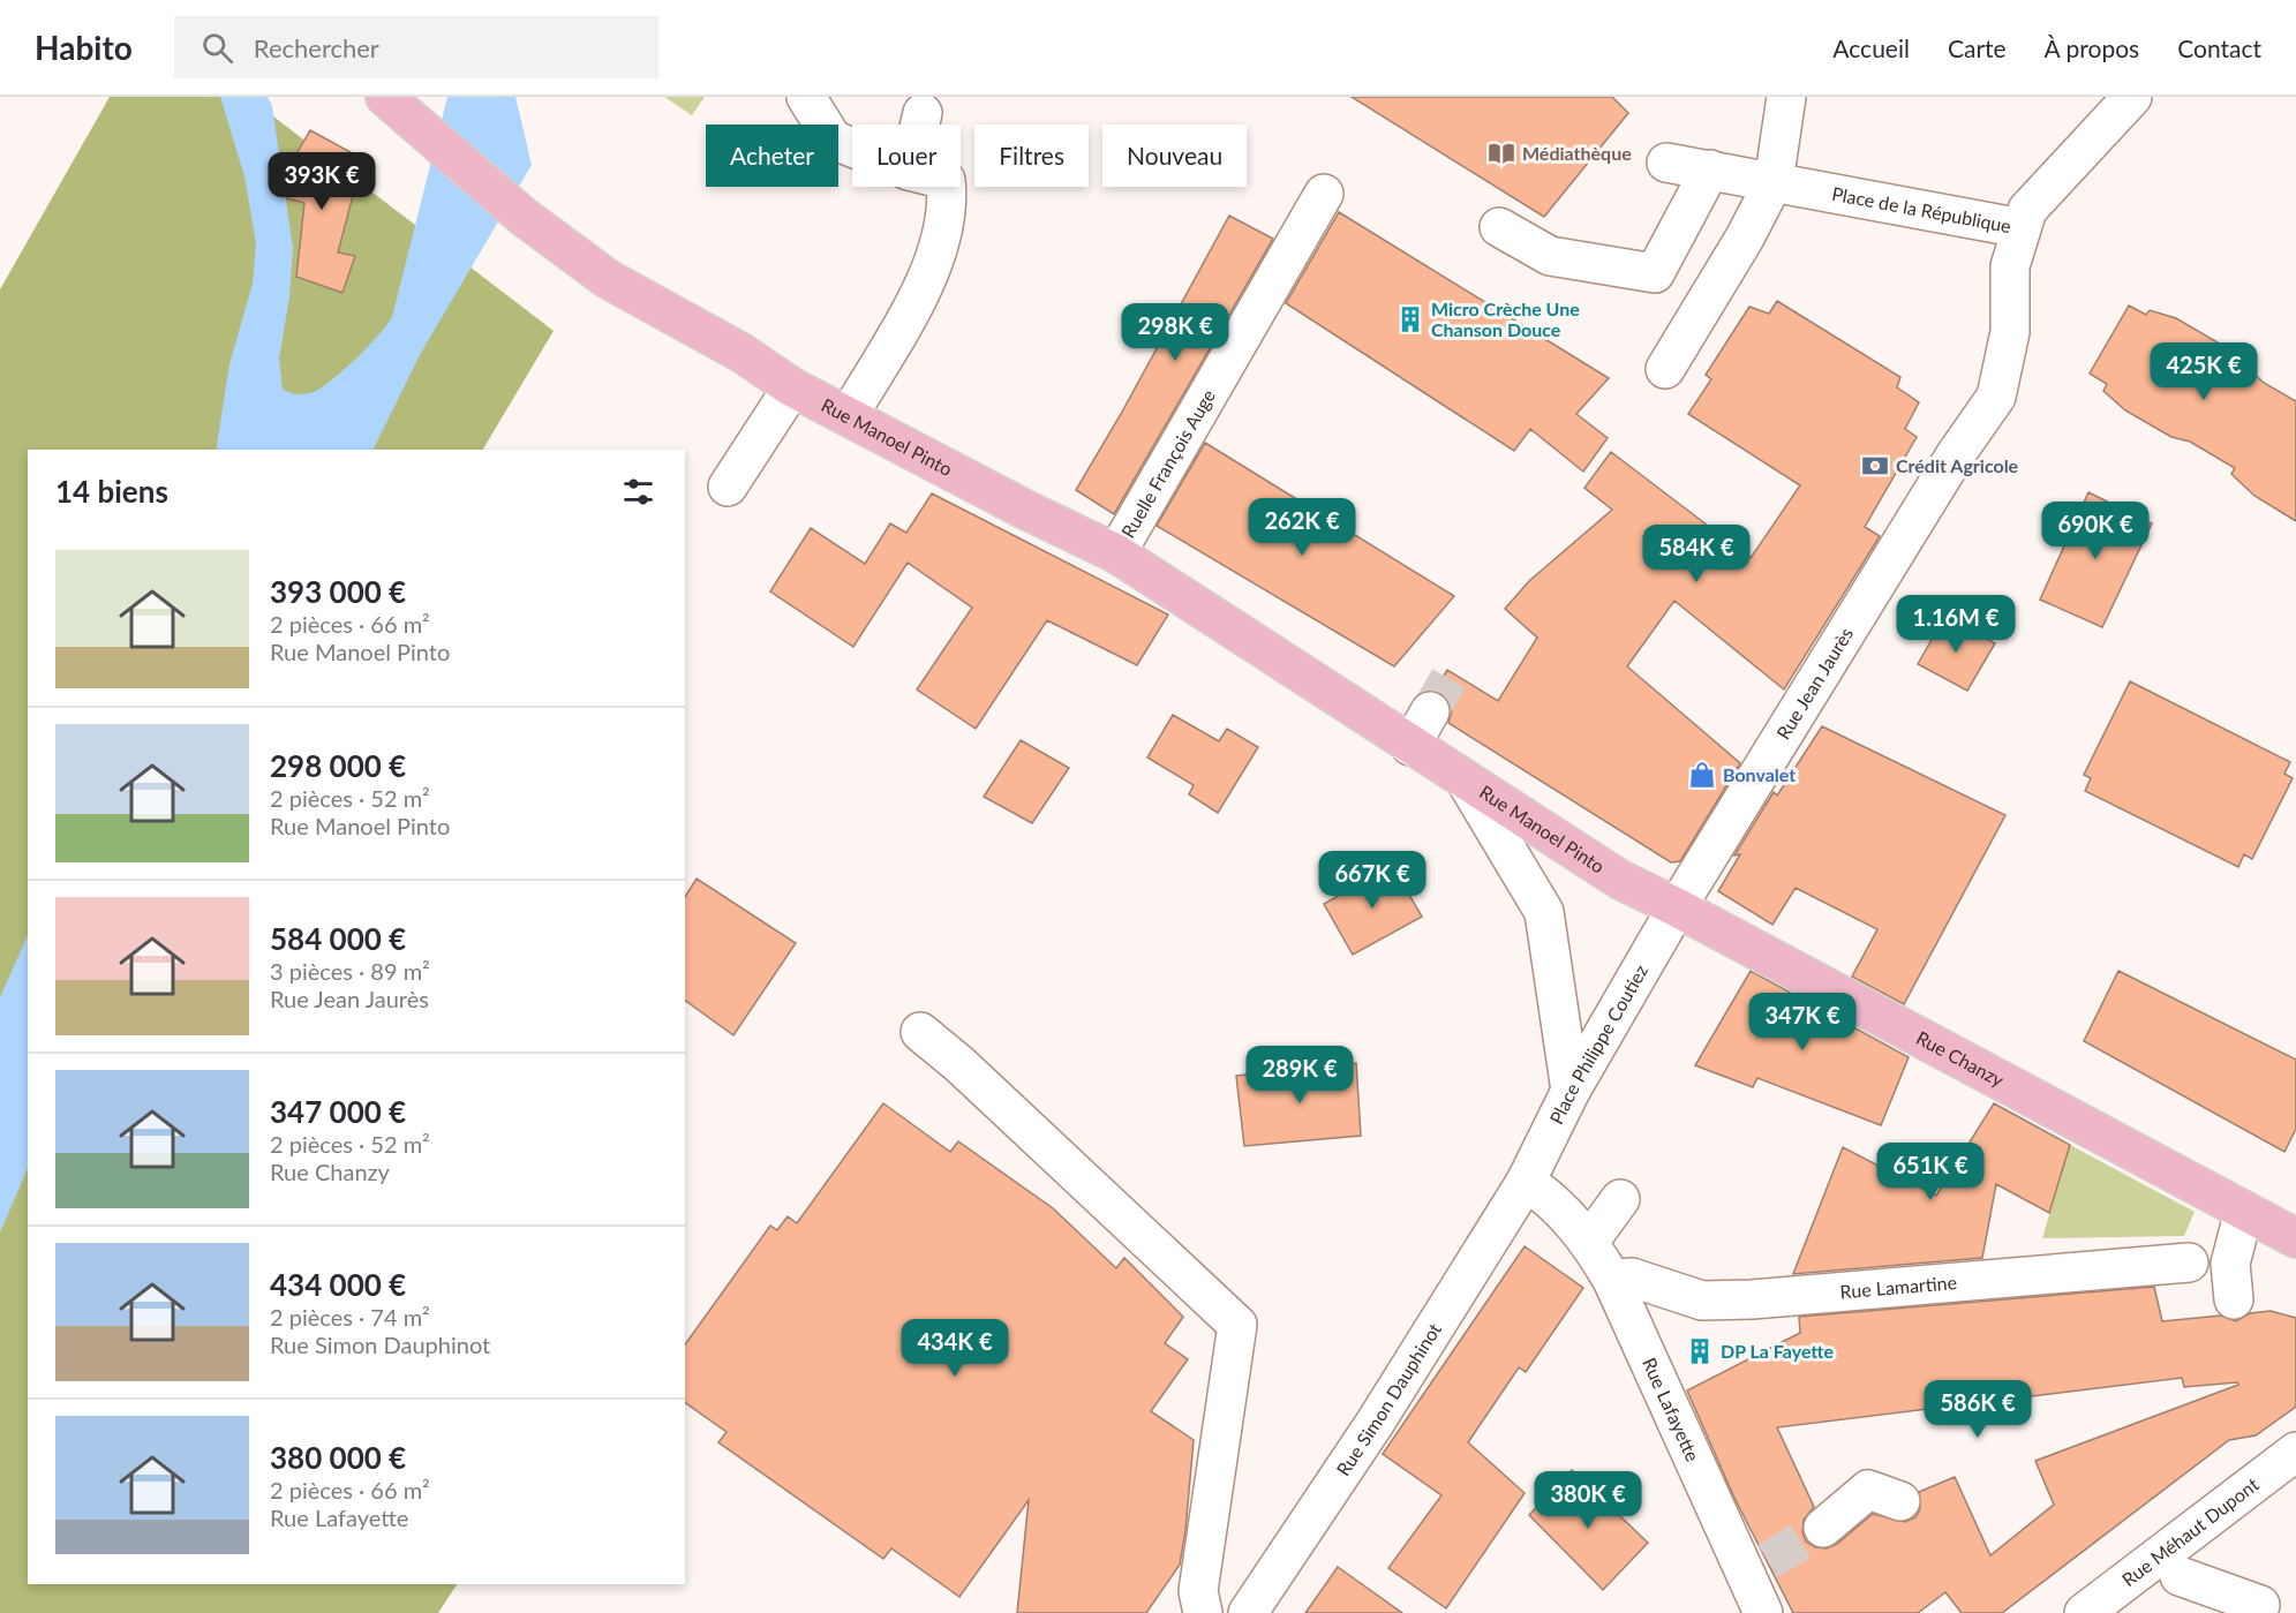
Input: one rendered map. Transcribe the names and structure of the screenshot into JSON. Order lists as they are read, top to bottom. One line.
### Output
{"streets":{"main road":["Rue Manoel Pinto","Rue Chanzy"],"street":["Place de la République","Ruelle François Auge","Rue Jean Jaurès","Place Philippe Coutiez","Rue Lamartine","Rue Simon Dauphinot","Rue Lafayette","Rue Méhaut Dupont"]},"crossings":[["Place de la République","Rue Jean Jaurès"],["Rue Manoel Pinto","Ruelle François Auge"],["Rue Manoel Pinto","Rue Jean Jaurès"],["Rue Manoel Pinto","Place Philippe Coutiez"],["Rue Manoel Pinto","Rue Chanzy"],["Rue Jean Jaurès","Place Philippe Coutiez"],["Rue Jean Jaurès","Rue Chanzy"],["Place Philippe Coutiez","Rue Chanzy"],["Place Philippe Coutiez","Rue Simon Dauphinot"],["Place Philippe Coutiez","Rue Lafayette"],["Rue Lamartine","Rue Lafayette"],["Rue Simon Dauphinot","Rue Lafayette"]],"places":{"library":["Médiathèque"],"building":["Micro Crèche Une Chanson Douce","DP La Fayette"],"bank":["Crédit Agricole"],"shop":["Bonvalet"]},"page":{"header":"Habito","search":"Rechercher","nav":["Accueil","Carte","À propos","Contact"],"chip":["Acheter","Louer","Filtres","Nouveau"],"price":["393K €","298K €","425K €","262K €","690K €","584K €","1.16M €","667K €","347K €","289K €","651K €","434K €","586K €","380K €"],"heading":"14 biens","list":[{"name":"393 000 €","note":"2 pièces · 66 m² · Rue Manoel Pinto"},{"name":"298 000 €","note":"2 pièces · 52 m² · Rue Manoel Pinto"},{"name":"584 000 €","note":"3 pièces · 89 m² · Rue Jean Jaurès"},{"name":"347 000 €","note":"2 pièces · 52 m² · Rue Chanzy"},{"name":"434 000 €","note":"2 pièces · 74 m² · Rue Simon Dauphinot"},{"name":"380 000 €","note":"2 pièces · 66 m² · Rue Lafayette"}]}}
